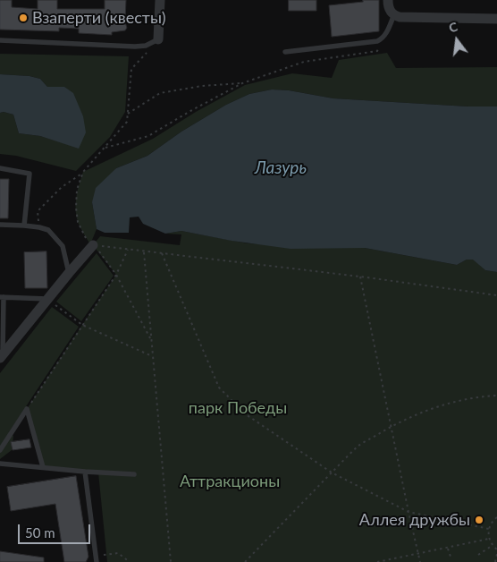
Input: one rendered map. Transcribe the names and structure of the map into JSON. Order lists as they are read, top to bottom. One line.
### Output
{"water":["Лазурь"],"parks":["парк Победы","Аттракционы"],"places":["Взаперти (квесты)","Аллея дружбы"],"scale_bar":"50 m","north":"top"}
